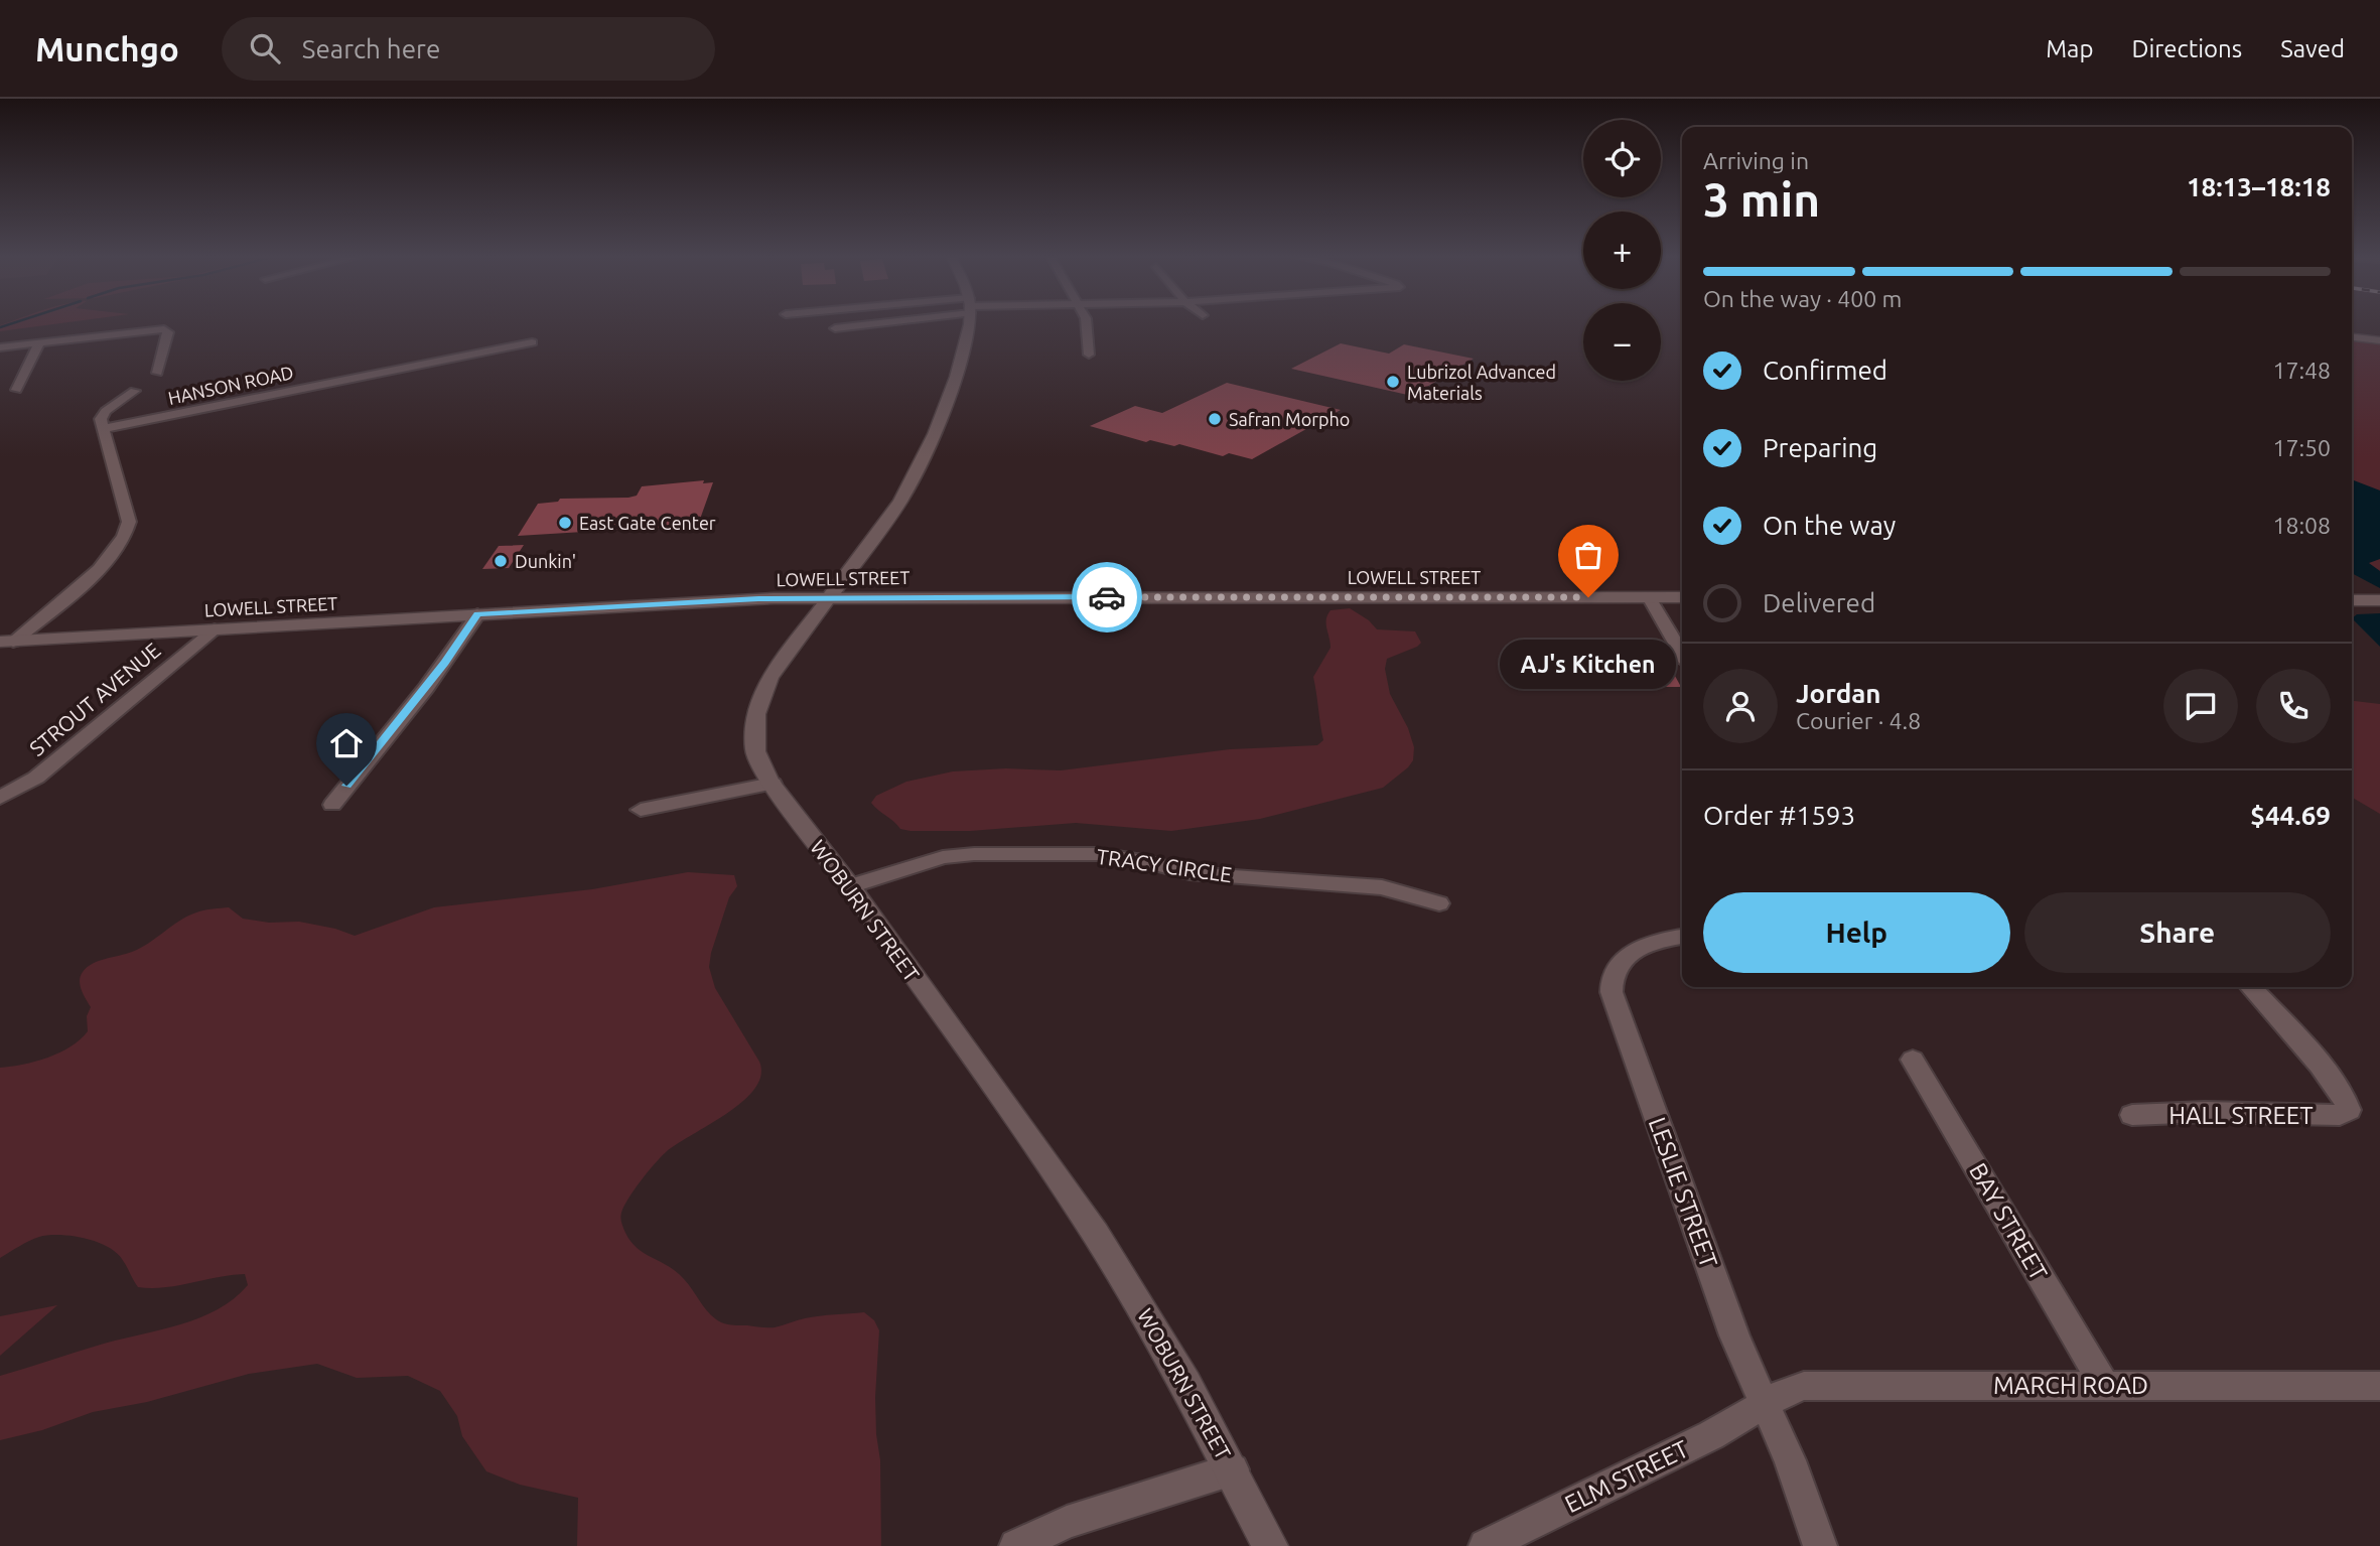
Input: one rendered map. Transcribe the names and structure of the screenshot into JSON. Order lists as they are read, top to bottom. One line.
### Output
{"streets":{"main road":["LOWELL STREET","WOBURN STREET"],"street":["HANSON ROAD","STROUT AVENUE","TRACY CIRCLE","HALL STREET","LESLIE STREET","BAY STREET","MARCH ROAD","ELM STREET"]},"crossings":[["LOWELL STREET","STROUT AVENUE"],["LOWELL STREET","WOBURN STREET"],["TRACY CIRCLE","WOBURN STREET"],["LESLIE STREET","MARCH ROAD"],["LESLIE STREET","ELM STREET"],["BAY STREET","MARCH ROAD"],["MARCH ROAD","ELM STREET"]],"places":["Lubrizol Advanced Materials","Safran Morpho","East Gate Center","Dunkin'","AJ's Kitchen"],"page":{"header":"Munchgo","search":"Search here","nav":["Map","Directions","Saved"],"map_buttons":["+","−"],"heading":["3 min","Arriving in","18:13–18:18"],"panel":["Jordan","Courier · 4.8","Order #1593","$44.69"],"bar":"On the way · 400 m","list":[["Confirmed","17:48"],["Preparing","17:50"],["On the way","18:08"],"Delivered"],"bubble":"AJ's Kitchen","buttons":["Help","Share"]}}
